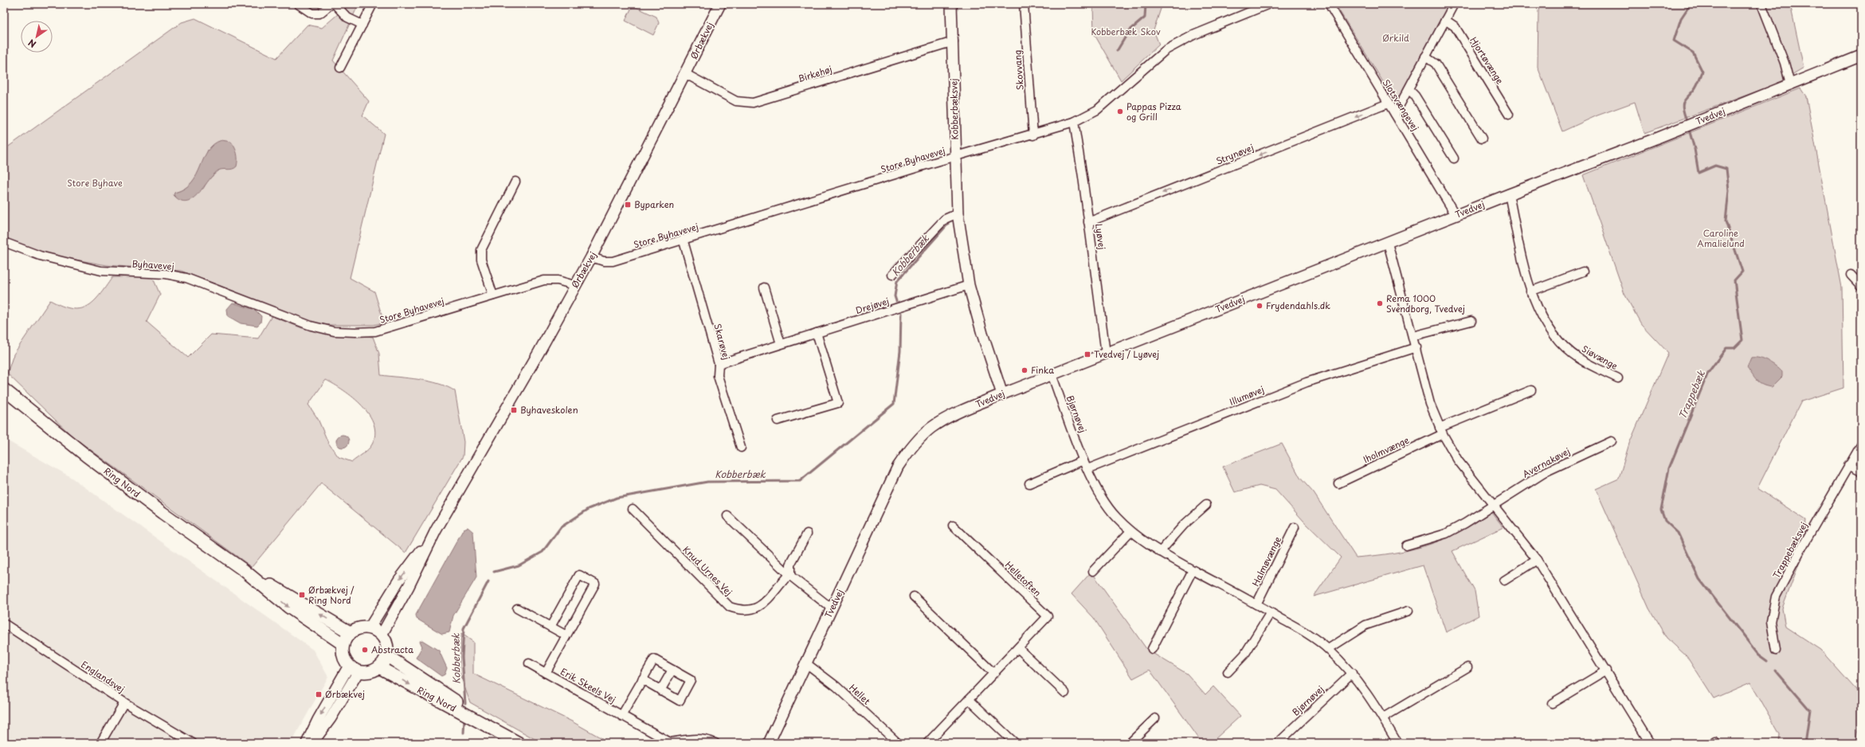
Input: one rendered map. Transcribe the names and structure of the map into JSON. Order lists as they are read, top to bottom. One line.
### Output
{"streets":{"main road":["Ring Nord"],"street":["Ørbækvej","Hjortøvænge","Skovvang","Birkehøj","Slotsvængevej","Kobberbæksvej","Tvedvej","Strynøvej","Store Byhavevej","Lyøvej","Byhavevej","Drejøvej","Skarøvej","Siøvænge","Illumøvej","Bjørnøvej","Iholmvænge","Avernakøvej","Trappebæksvej","Halmøvænge","Knud Urnes Vej","Helletoften","Englandsvej","Erik Skeels Vej","Hellet"]},"crossings":[["Ørbækvej","Birkehøj"],["Ørbækvej","Store Byhavevej"],["Ørbækvej","Ring Nord"],["Skovvang","Store Byhavevej"],["Birkehøj","Kobberbæksvej"],["Slotsvængevej","Tvedvej"],["Slotsvængevej","Strynøvej"],["Kobberbæksvej","Tvedvej"],["Kobberbæksvej","Store Byhavevej"],["Kobberbæksvej","Drejøvej"],["Tvedvej","Lyøvej"],["Tvedvej","Siøvænge"],["Tvedvej","Bjørnøvej"],["Tvedvej","Hellet"],["Strynøvej","Lyøvej"],["Store Byhavevej","Lyøvej"],["Store Byhavevej","Byhavevej"],["Store Byhavevej","Skarøvej"],["Drejøvej","Skarøvej"],["Illumøvej","Bjørnøvej"],["Bjørnøvej","Halmøvænge"]],"one_way":["Strynøvej"],"water":["Kobberbæk","Trappebæk"],"parks":["Kobberbæk Skov","Ørkild","Store Byhave","Caroline Amalielund"],"places":{"other":["Pappas Pizza og Grill","Rema 1000 Svendborg, Tvedvej","Frydendahls.dk","Finka","Abstracta"],"transit":["Byparken","Tvedvej / Lyøvej","Byhaveskolen","Ørbækvej / Ring Nord","Ørbækvej"]},"north":"bottom left"}
